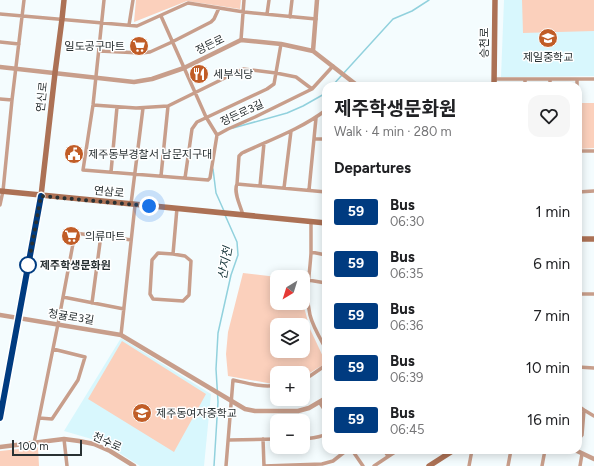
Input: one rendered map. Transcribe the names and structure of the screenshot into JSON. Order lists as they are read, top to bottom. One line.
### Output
{"streets":{"main road":["승천로","연신로","연삼로"],"street":["정든로","정든로3길","청귤로3길","천수로"]},"crossings":[["정든로","연신로"],["정든로","정든로3길"],["연신로","연삼로"],["연신로","청귤로3길"]],"water":["산지천"],"places":{"school or university":["제일중학교","제주동여자중학교"],"supermarket":["일도공구마트","의류마트"],"restaurant":["세부식당"],"public building":["제주동부경찰서 남문지구대"],"other":["제주학생문화원"]},"lines":["bus line 59"],"scale_bar":"100 m","north":"bottom left","page":{"heading":[["제주학생문화원","Walk · 4 min · 280 m"],"Departures"],"list":[{"mark":"59","name":"Bus","note":"06:30","value":"1 min"},{"mark":"59","name":"Bus","note":"06:35","value":"6 min"},{"mark":"59","name":"Bus","note":"06:36","value":"7 min"},{"mark":"59","name":"Bus","note":"06:39","value":"10 min"},{"mark":"59","name":"Bus","note":"06:45","value":"16 min"}],"map_buttons":["+","−"],"scale":"100 m"}}
